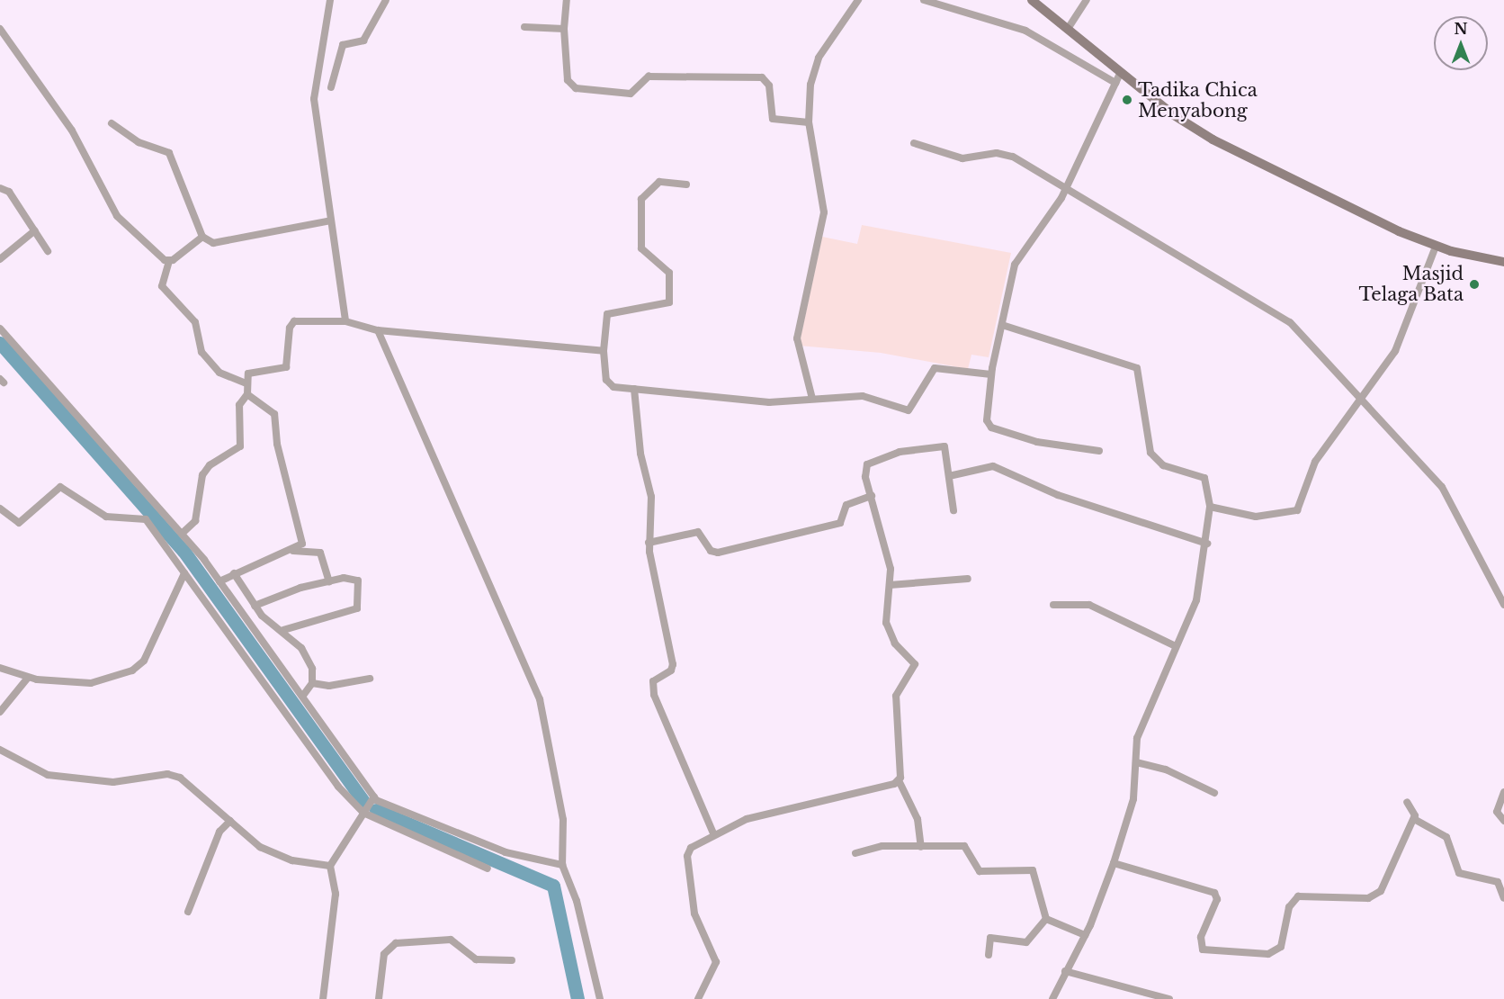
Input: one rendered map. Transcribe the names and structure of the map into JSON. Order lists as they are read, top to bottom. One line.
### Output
{"places":["Tadika Chica Menyabong","Masjid Telaga Bata"],"north":"top"}
